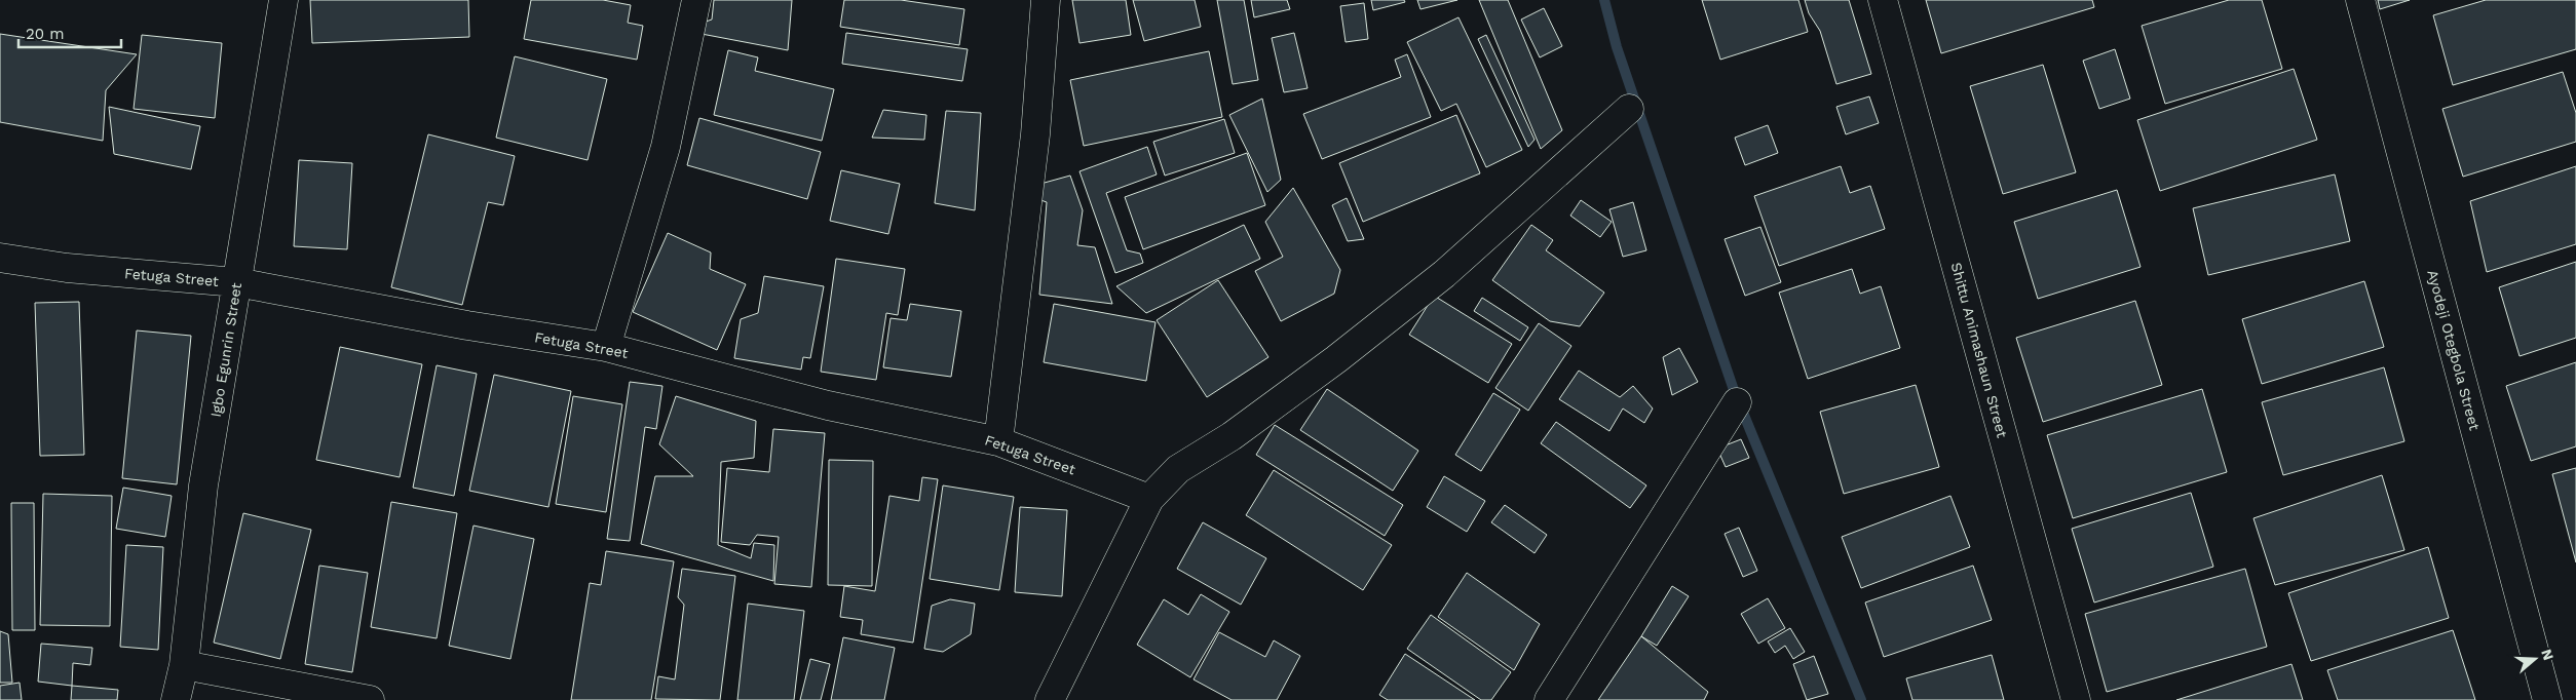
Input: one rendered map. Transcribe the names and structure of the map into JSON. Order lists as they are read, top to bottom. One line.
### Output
{"streets":{"street":["Fetuga Street","Igbo Egunrin Street","Shittu Animashaun Street","Ayodeji Otegbola Street"]},"crossings":[["Fetuga Street","Igbo Egunrin Street"]],"scale_bar":"20 m","north":"right"}
